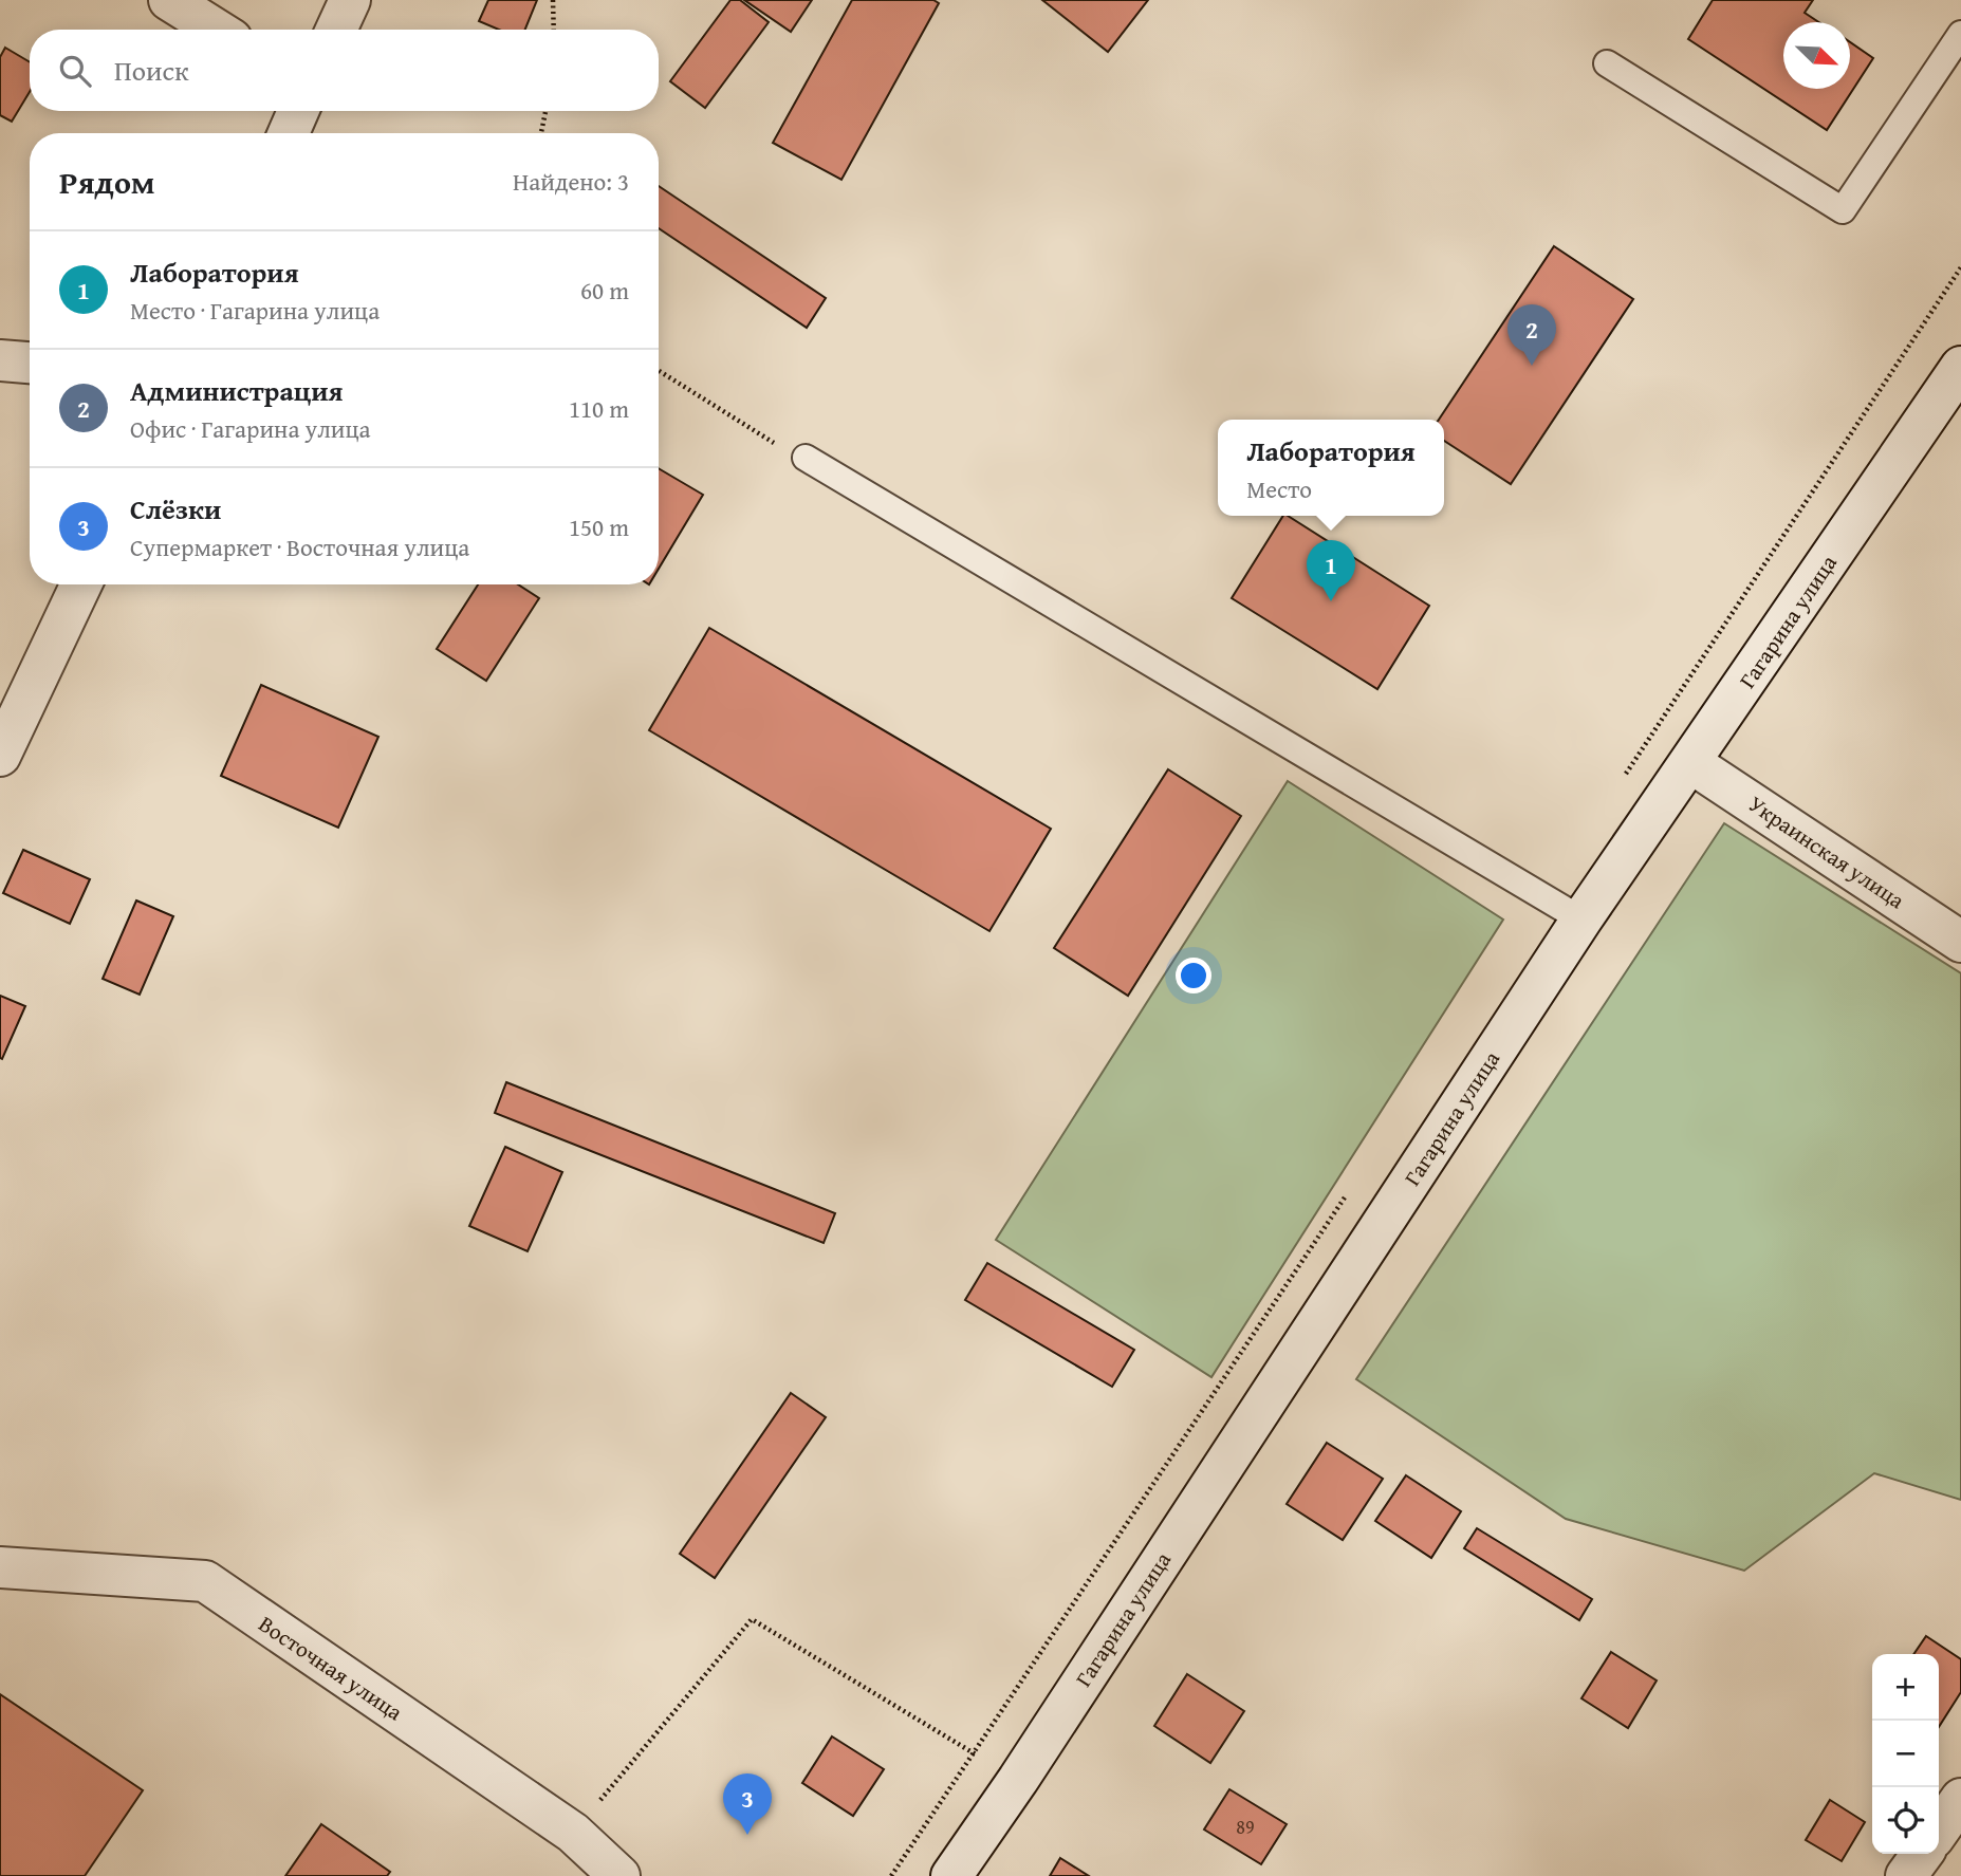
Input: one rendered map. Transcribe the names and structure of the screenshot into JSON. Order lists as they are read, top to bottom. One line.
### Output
{"streets":{"main road":["Гагарина улица","Украинская улица","Восточная улица"]},"crossings":[["Гагарина улица","Украинская улица"]],"house_numbers":["89"],"north":"bottom right","page":{"search":"Поиск","heading":["Рядом","Найдено: 3"],"list":[{"mark":"1","name":"Лаборатория","note":"Место · Гагарина улица","value":"60 m"},{"mark":"2","name":"Администрация","note":"Офис · Гагарина улица","value":"110 m"},{"mark":"3","name":"Слёзки","note":"Супермаркет · Восточная улица","value":"150 m"}],"pins":["2","1","3"],"popup":["Лаборатория","Место"],"map_buttons":["+","−"]}}
